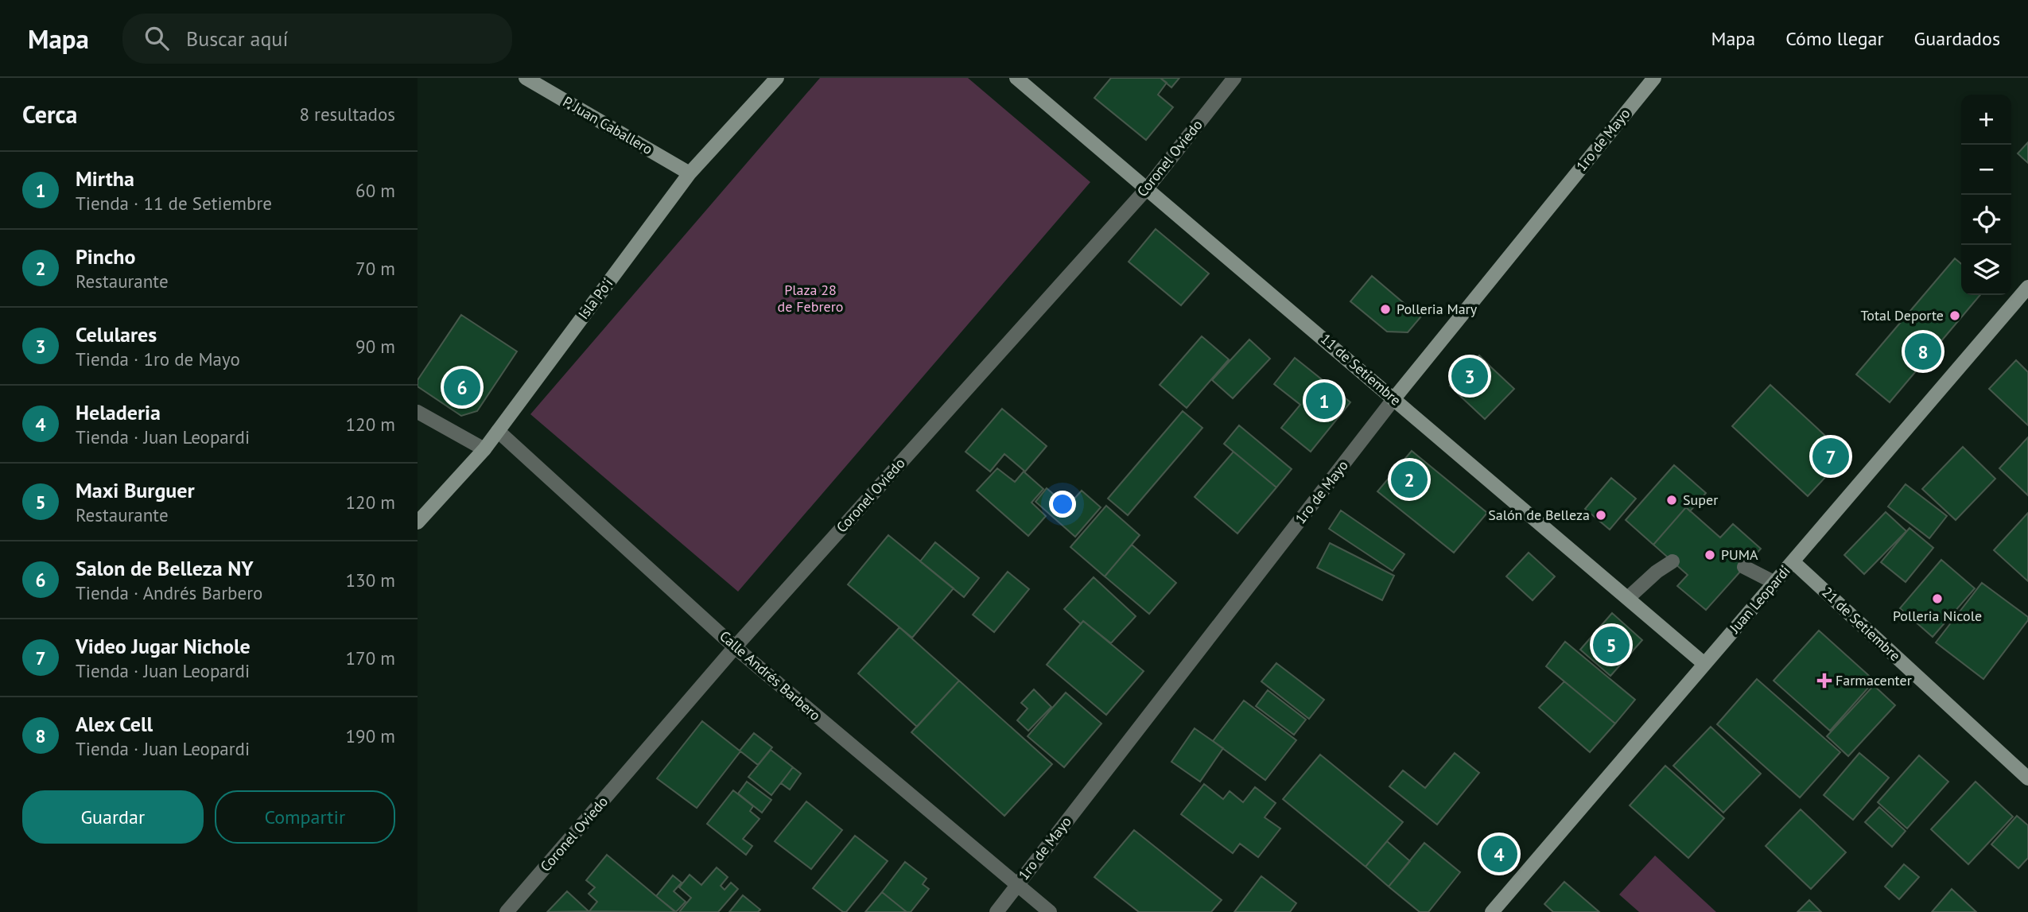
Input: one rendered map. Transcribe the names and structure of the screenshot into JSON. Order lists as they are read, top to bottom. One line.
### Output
{"streets":{"main road":["P. Juan Caballero","1ro de Mayo","Isla Po'i","11 de Setiembre","Juan Leopardi","21 de Setiembre"],"street":["Coronel Oviedo","Calle Andrés Barbero"]},"crossings":[["P. Juan Caballero","Isla Po'i"],["1ro de Mayo","11 de Setiembre"],["1ro de Mayo","Calle Andrés Barbero"],["Coronel Oviedo","11 de Setiembre"],["Coronel Oviedo","Calle Andrés Barbero"],["Isla Po'i","Calle Andrés Barbero"],["11 de Setiembre","Juan Leopardi"],["Juan Leopardi","21 de Setiembre"]],"parks":["Plaza 28 de Febrero"],"places":{"other":["Polleria Mary","Total Deporte","Super","Salón de Belleza","PUMA","Polleria Nicole"],"health":["Farmacenter"]},"page":{"header":"Mapa","search":"Buscar aquí","nav":["Mapa","Cómo llegar","Guardados"],"heading":["Cerca","8 resultados"],"map_buttons":["+","−"],"list":[{"mark":"1","name":"Mirtha","note":"Tienda · 11 de Setiembre","value":"60 m"},{"mark":"2","name":"Pincho","note":"Restaurante","value":"70 m"},{"mark":"3","name":"Celulares","note":"Tienda · 1ro de Mayo","value":"90 m"},{"mark":"4","name":"Heladeria","note":"Tienda · Juan Leopardi","value":"120 m"},{"mark":"5","name":"Maxi Burguer","note":"Restaurante","value":"120 m"},{"mark":"6","name":"Salon de Belleza NY","note":"Tienda · Andrés Barbero","value":"130 m"},{"mark":"7","name":"Video Jugar Nichole","note":"Tienda · Juan Leopardi","value":"170 m"},{"mark":"8","name":"Alex Cell","note":"Tienda · Juan Leopardi","value":"190 m"}],"pins":["8","3","6","1","7","2","5","4"],"buttons":["Guardar","Compartir"]}}
